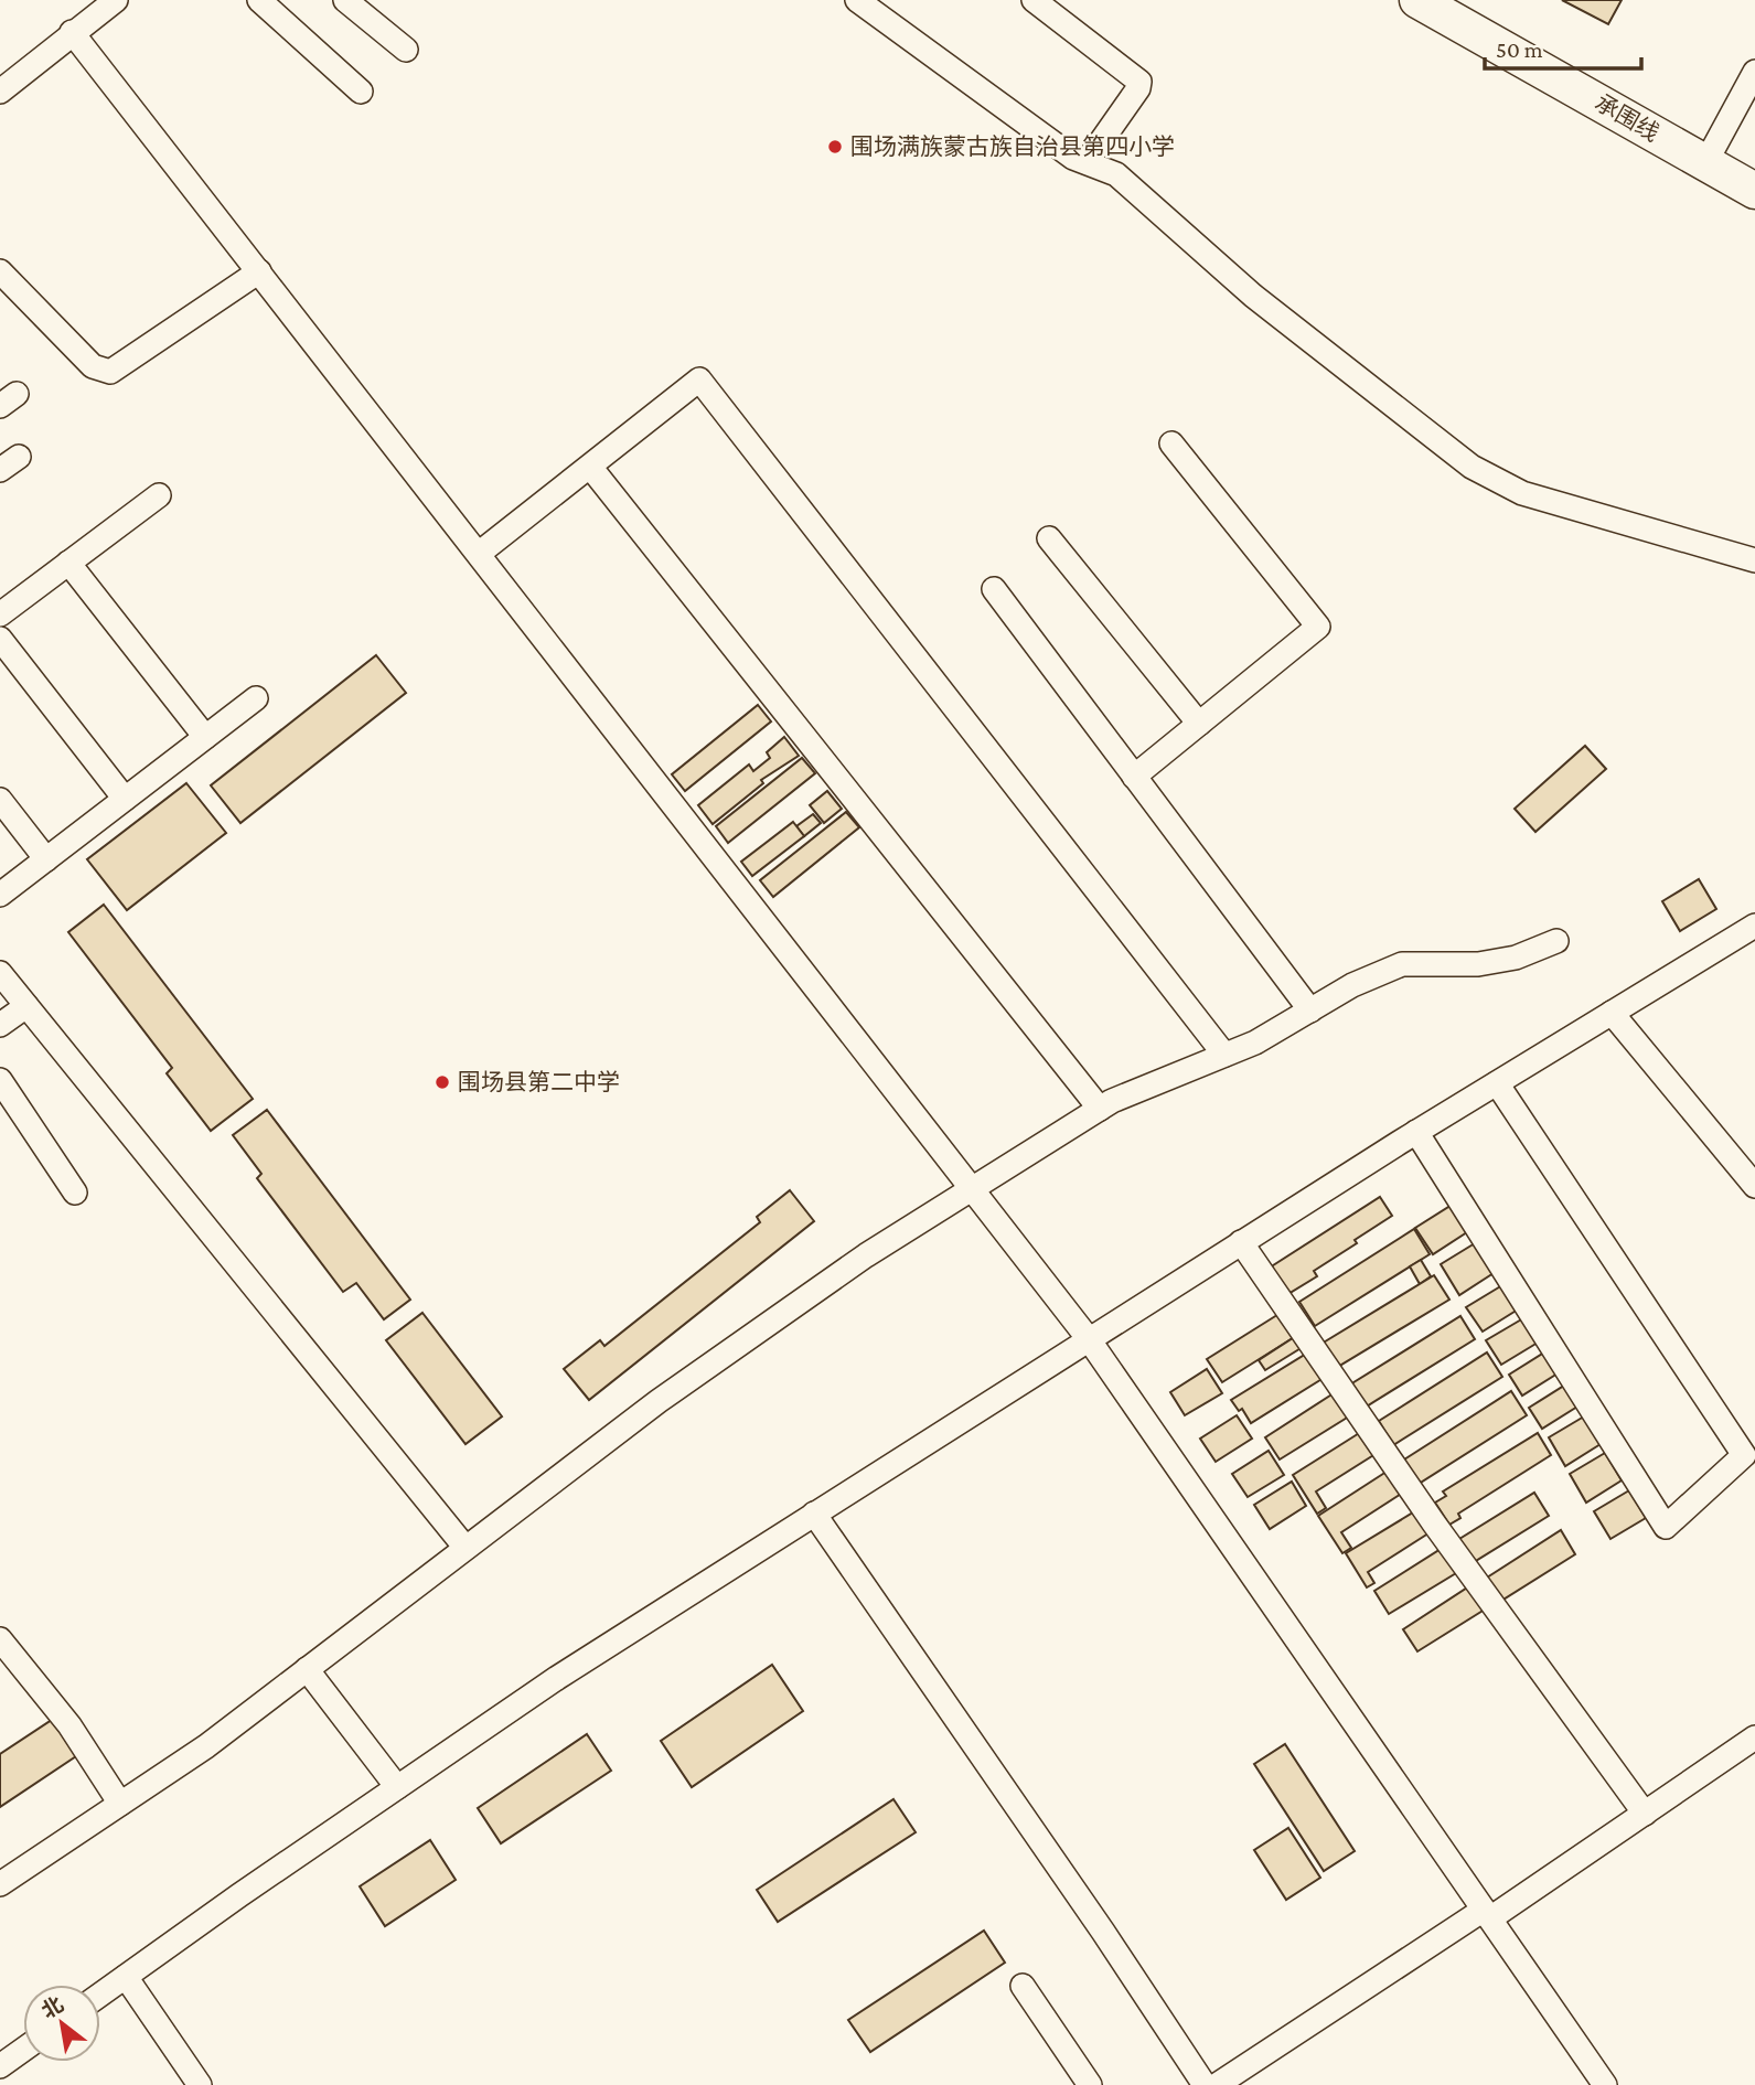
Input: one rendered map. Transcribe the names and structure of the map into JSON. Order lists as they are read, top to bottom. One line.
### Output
{"streets":{"highway":["承围线"]},"places":["围场满族蒙古族自治县第四小学","围场县第二中学"],"scale_bar":"50 m","north":"top left"}
